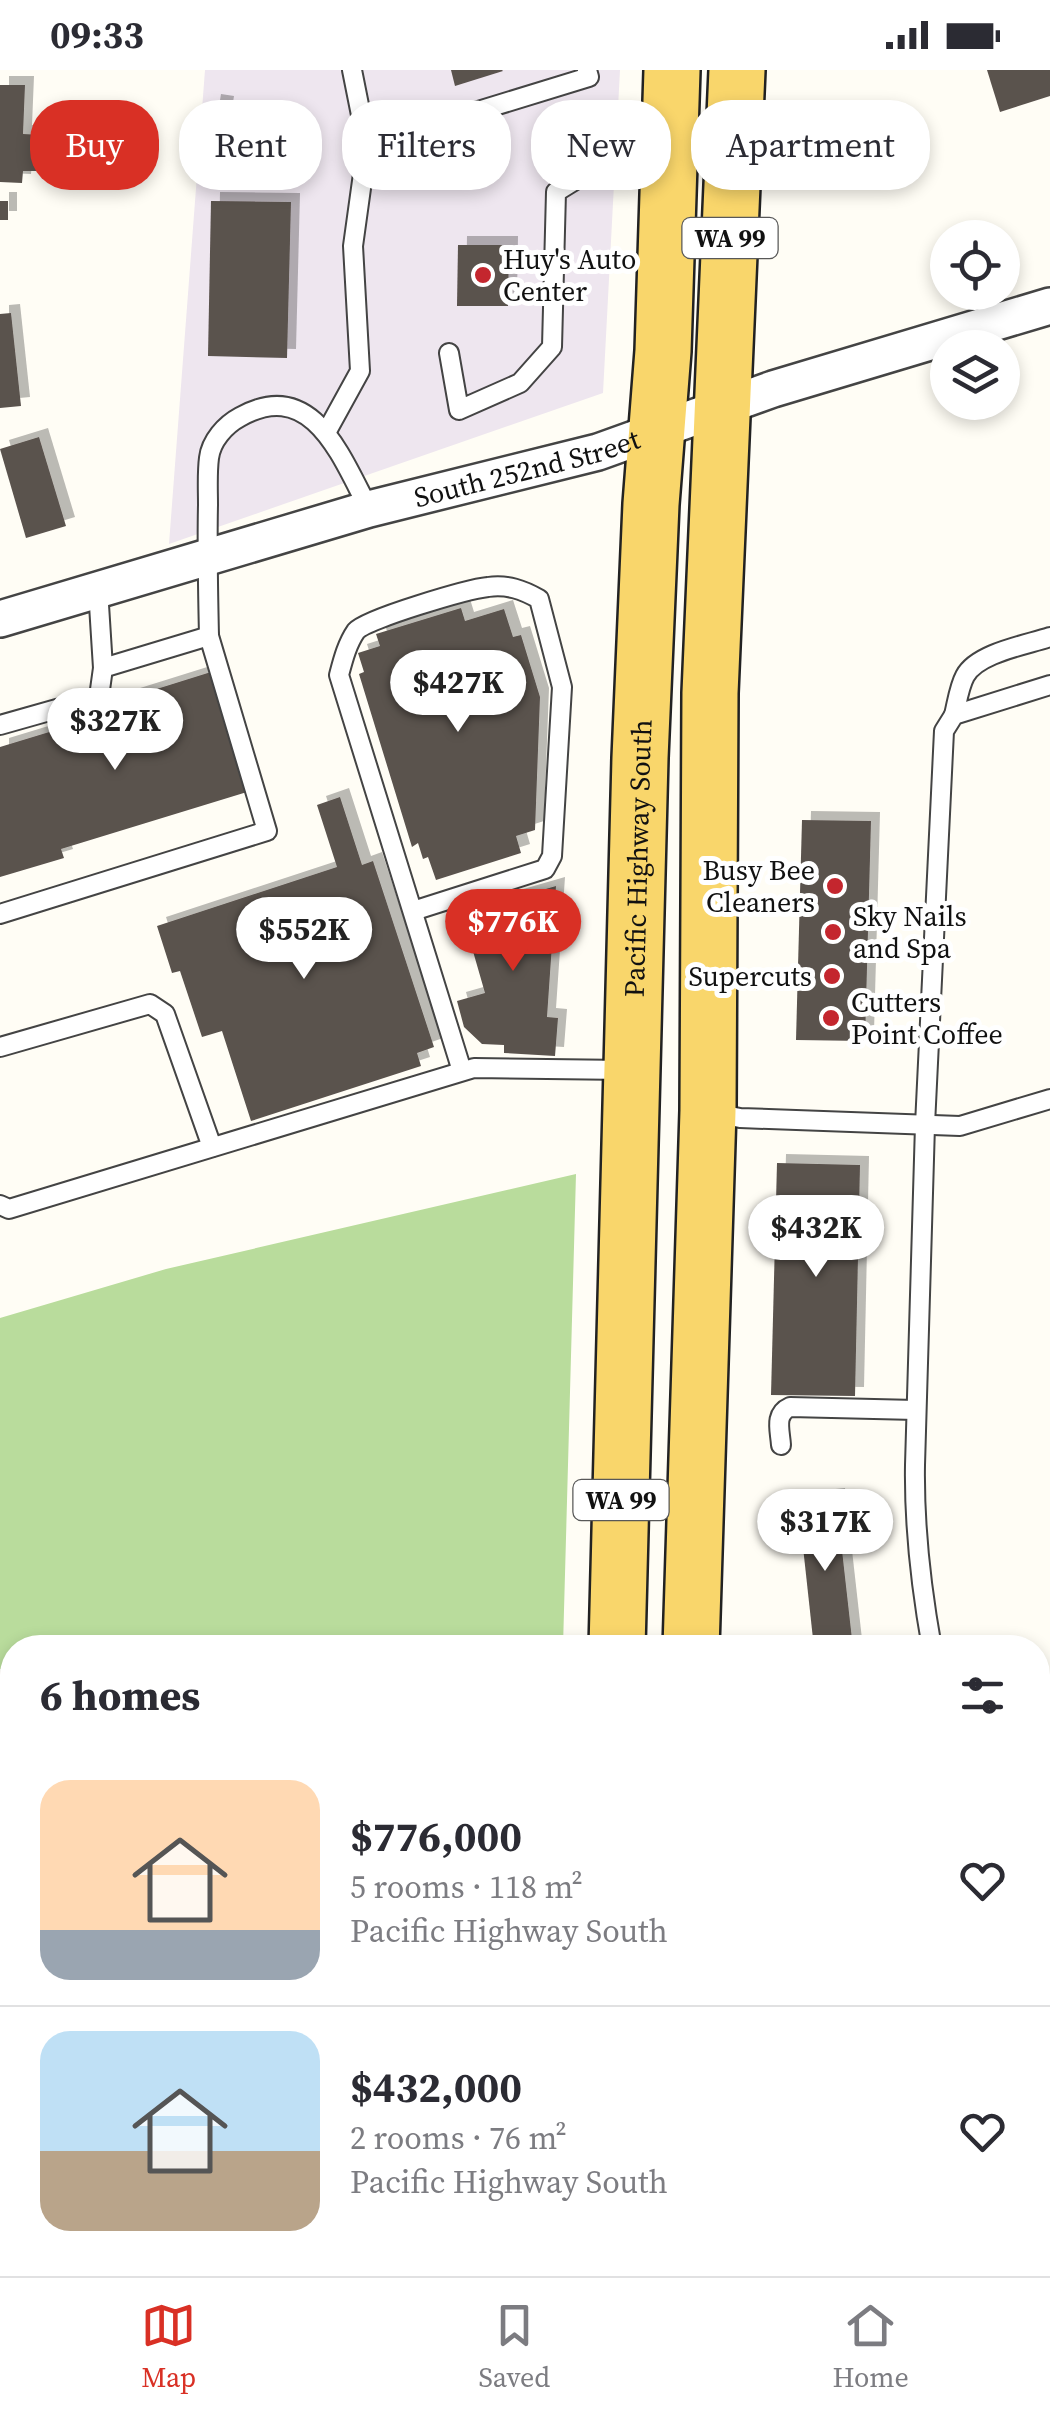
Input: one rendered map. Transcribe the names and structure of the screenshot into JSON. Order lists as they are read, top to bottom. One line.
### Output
{"streets":{"main road":["WA 99","Pacific Highway South"],"street":["South 252nd Street"]},"crossings":[["WA 99","South 252nd Street"],["South 252nd Street","Pacific Highway South"]],"places":["Huy's Auto Center","Busy Bee Cleaners","Sky Nails and Spa","Supercuts","Cutters Point Coffee"],"page":{"status":"09:33","chip":["Buy","Rent","Filters","New","Apartment"],"price":["$427K","$327K","$776K","$552K","$432K","$317K"],"heading":"6 homes","list":[{"name":"$776,000","note":"5 rooms · 118 m² · Pacific Highway South"},{"name":"$432,000","note":"2 rooms · 76 m² · Pacific Highway South"}],"tabs":["Map","Saved","Home"]}}
